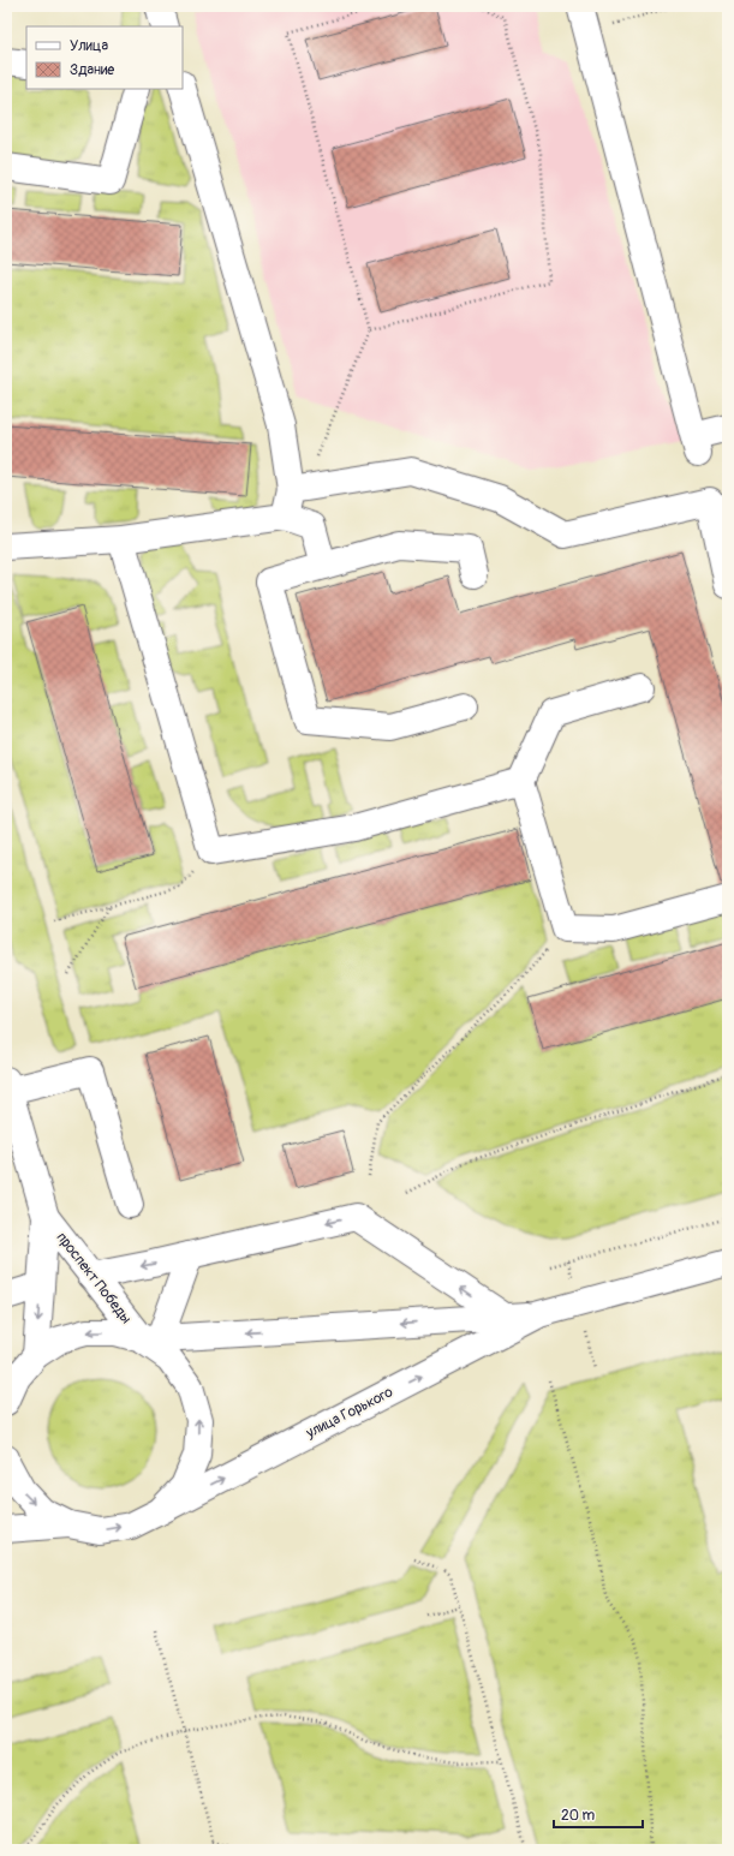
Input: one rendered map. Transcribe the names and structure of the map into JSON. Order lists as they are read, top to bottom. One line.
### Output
{"streets":{"main road":["проспект Победы","улица Горького"]},"crossings":[["проспект Победы","улица Горького"]],"legend":["Улица","Здание"],"scale_bar":"20 m"}
